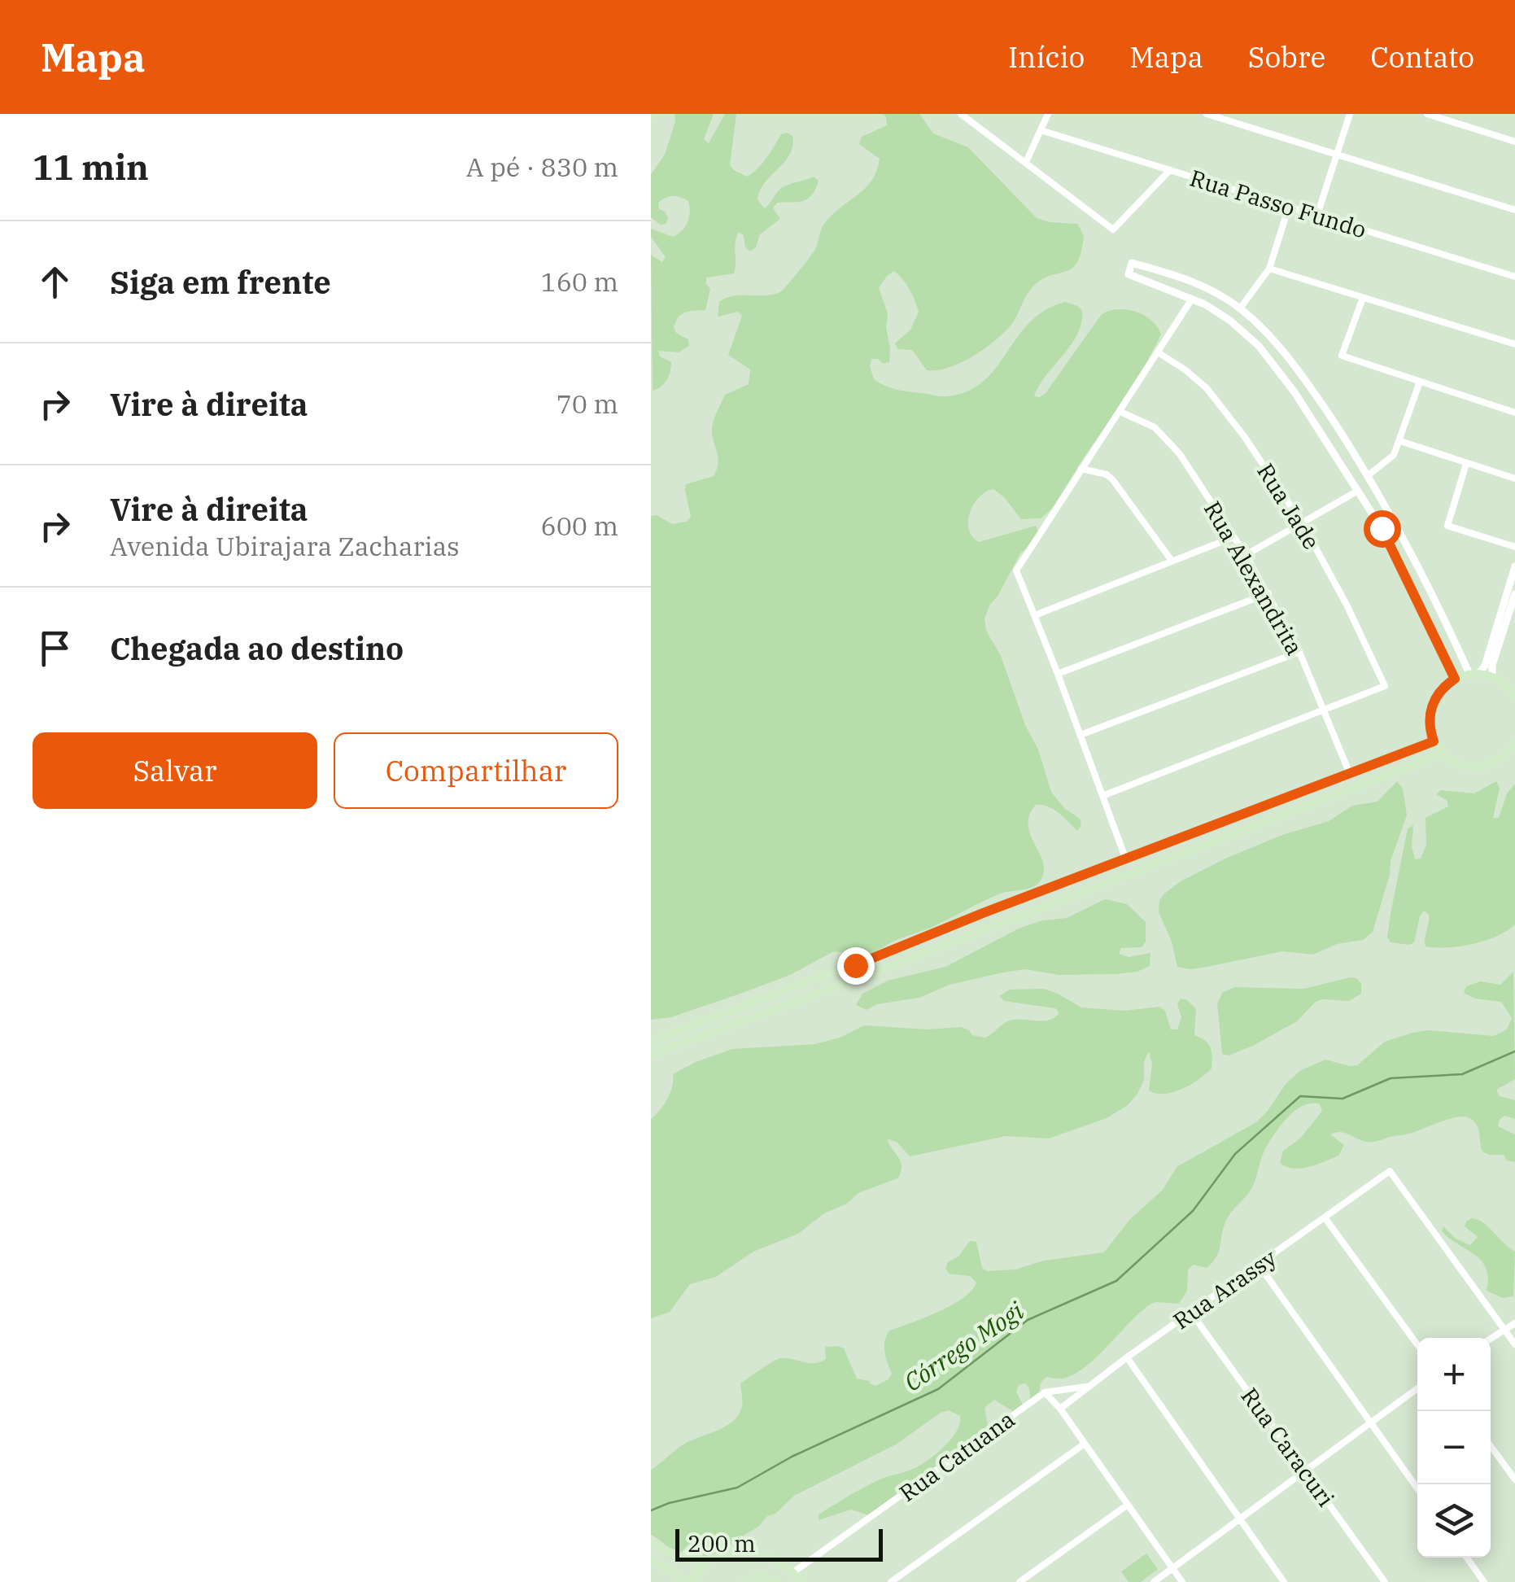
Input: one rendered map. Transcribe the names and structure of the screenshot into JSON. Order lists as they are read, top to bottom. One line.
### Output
{"streets":{"street":["Rua Passo Fundo","Rua Jade","Rua Alexandrita","Rua Arassy","Rua Caracuri","Rua Catuana"]},"crossings":[["Rua Jade","Rua Alexandrita"],["Rua Arassy","Rua Caracuri"],["Rua Arassy","Rua Catuana"]],"water":["Córrego Mogi"],"scale_bar":"200 m","page":{"header":"Mapa","nav":["Início","Mapa","Sobre","Contato"],"heading":["11 min","A pé · 830 m"],"list":[["Siga em frente","160 m"],["Vire à direita","70 m"],["Vire à direita","Avenida Ubirajara Zacharias","600 m"],"Chegada ao destino"],"buttons":["Salvar","Compartilhar"],"map_buttons":["+","−"],"scale":"200 m"}}
